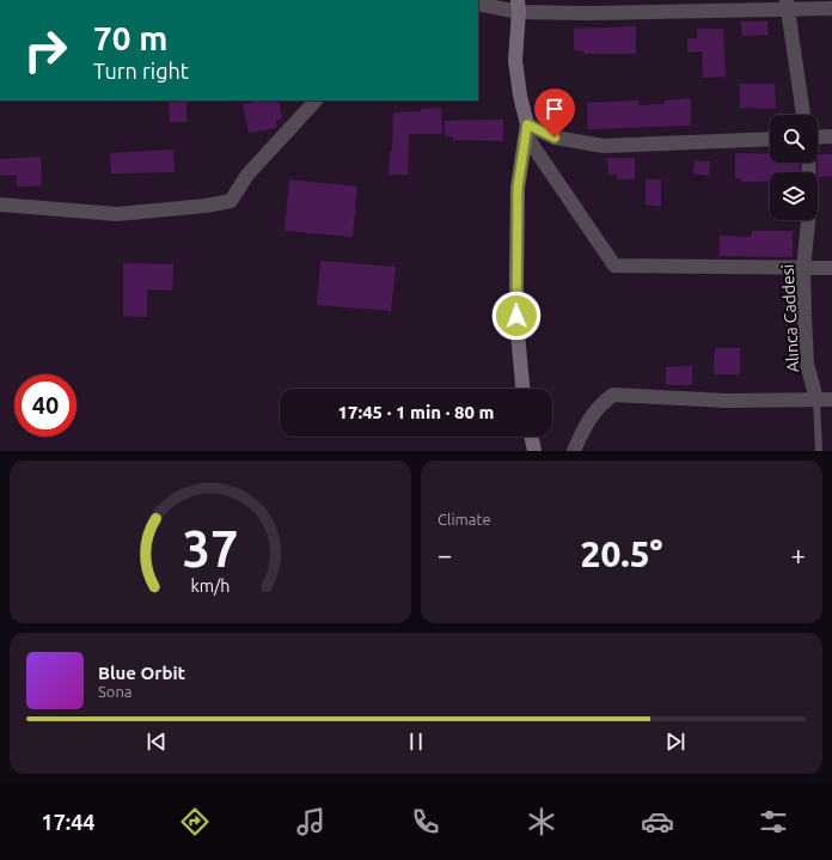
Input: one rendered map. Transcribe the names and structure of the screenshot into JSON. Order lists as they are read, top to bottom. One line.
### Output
{"streets":{"street":["Alınca Caddesi"]},"page":{"turn":["70 m","Turn right"],"limit":"40","trip":"17:45 · 1 min · 80 m","tile":"Climate","heat":["−","20.5°","+"],"song":["Blue Orbit","Sona"],"tabs":"17:44","gauge":["37","km/h"]}}
